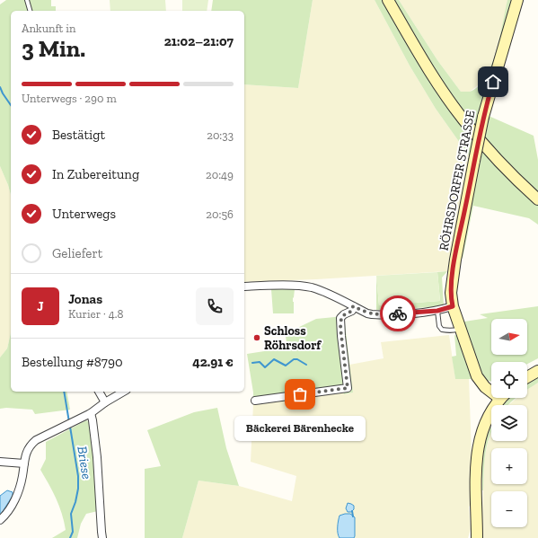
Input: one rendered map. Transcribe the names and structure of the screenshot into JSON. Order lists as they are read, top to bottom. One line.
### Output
{"streets":{"street":["RÖHRSDORFER STRASSE"]},"water":["Briese"],"places":["Schloss Röhrsdorf","Bäckerei Bärenhecke"],"north":"right","page":{"heading":["3 Min.","Ankunft in","21:02–21:07"],"panel":["Jonas","Kurier · 4.8","Bestellung #8790","42.91 €"],"bar":"Unterwegs · 290 m","list":[["Bestätigt","20:33"],["In Zubereitung","20:49"],["Unterwegs","20:56"],"Geliefert"],"round":"J","map_buttons":["+","−"],"bubble":"Bäckerei Bärenhecke"}}
